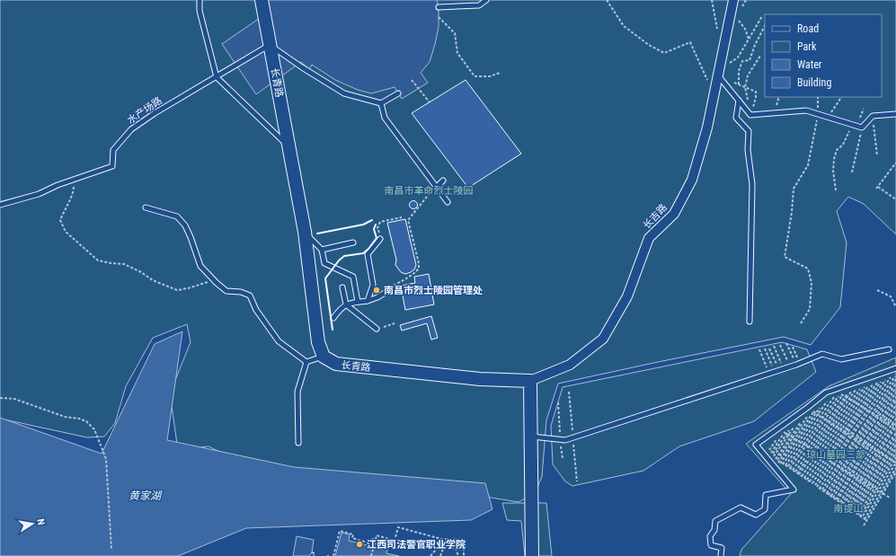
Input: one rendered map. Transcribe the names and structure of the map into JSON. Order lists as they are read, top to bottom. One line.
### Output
{"streets":{"street":["长青路","长吉路"],"lane":["水产场路"]},"crossings":[["长青路","水产场路"],["长青路","长吉路"]],"water":["黄家湖"],"parks":["南昌市革命烈士陵园","琼山墓园三部","南提山"],"places":["南昌市烈士陵园管理处","江西司法警官职业学院"],"legend":["Road","Park","Water","Building"],"north":"right"}
